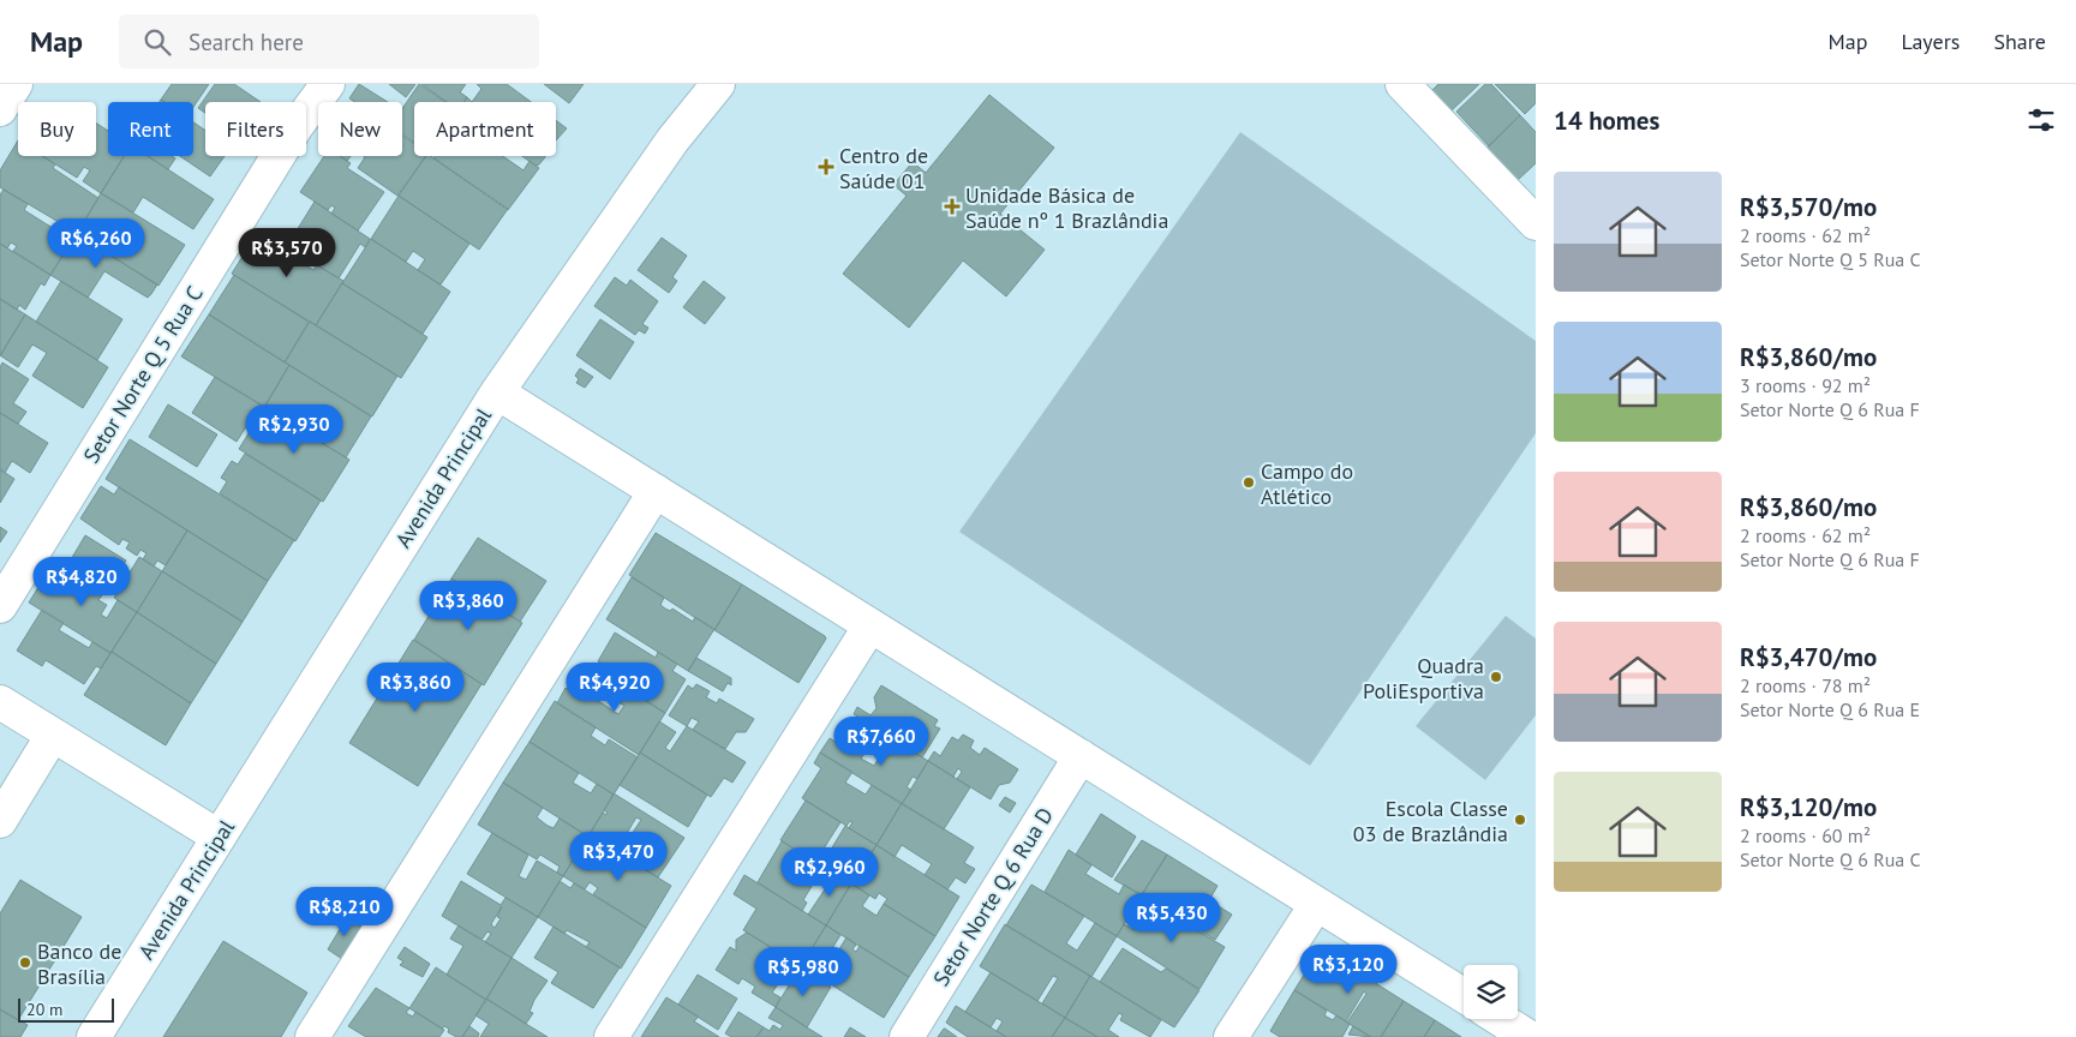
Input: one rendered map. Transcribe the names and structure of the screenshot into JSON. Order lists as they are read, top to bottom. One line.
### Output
{"streets":{"street":["Setor Norte Q 5 Rua C","Avenida Principal","Setor Norte Q 6 Rua D"]},"places":{"health":["Centro de Saúde 01","Unidade Básica de Saúde nº 1 Brazlândia"],"other":["Campo do Atlético","Quadra PoliEsportiva","Escola Classe 03 de Brazlândia","Banco de Brasília"]},"scale_bar":"20 m","page":{"header":"Map","search":"Search here","nav":["Map","Layers","Share"],"heading":"14 homes","chip":["Buy","Rent","Filters","New","Apartment"],"list":[{"name":"R$3,570/mo","note":"2 rooms · 62 m² · Setor Norte Q 5 Rua C"},{"name":"R$3,860/mo","note":"3 rooms · 92 m² · Setor Norte Q 6 Rua F"},{"name":"R$3,860/mo","note":"2 rooms · 62 m² · Setor Norte Q 6 Rua F"},{"name":"R$3,470/mo","note":"2 rooms · 78 m² · Setor Norte Q 6 Rua E"},{"name":"R$3,120/mo","note":"2 rooms · 60 m² · Setor Norte Q 6 Rua C"}],"price":["R$6,260","R$3,570","R$2,930","R$4,820","R$3,860","R$3,860","R$4,920","R$7,660","R$3,470","R$2,960","R$8,210","R$5,430","R$3,120","R$5,980"],"scale":"20 m"}}
